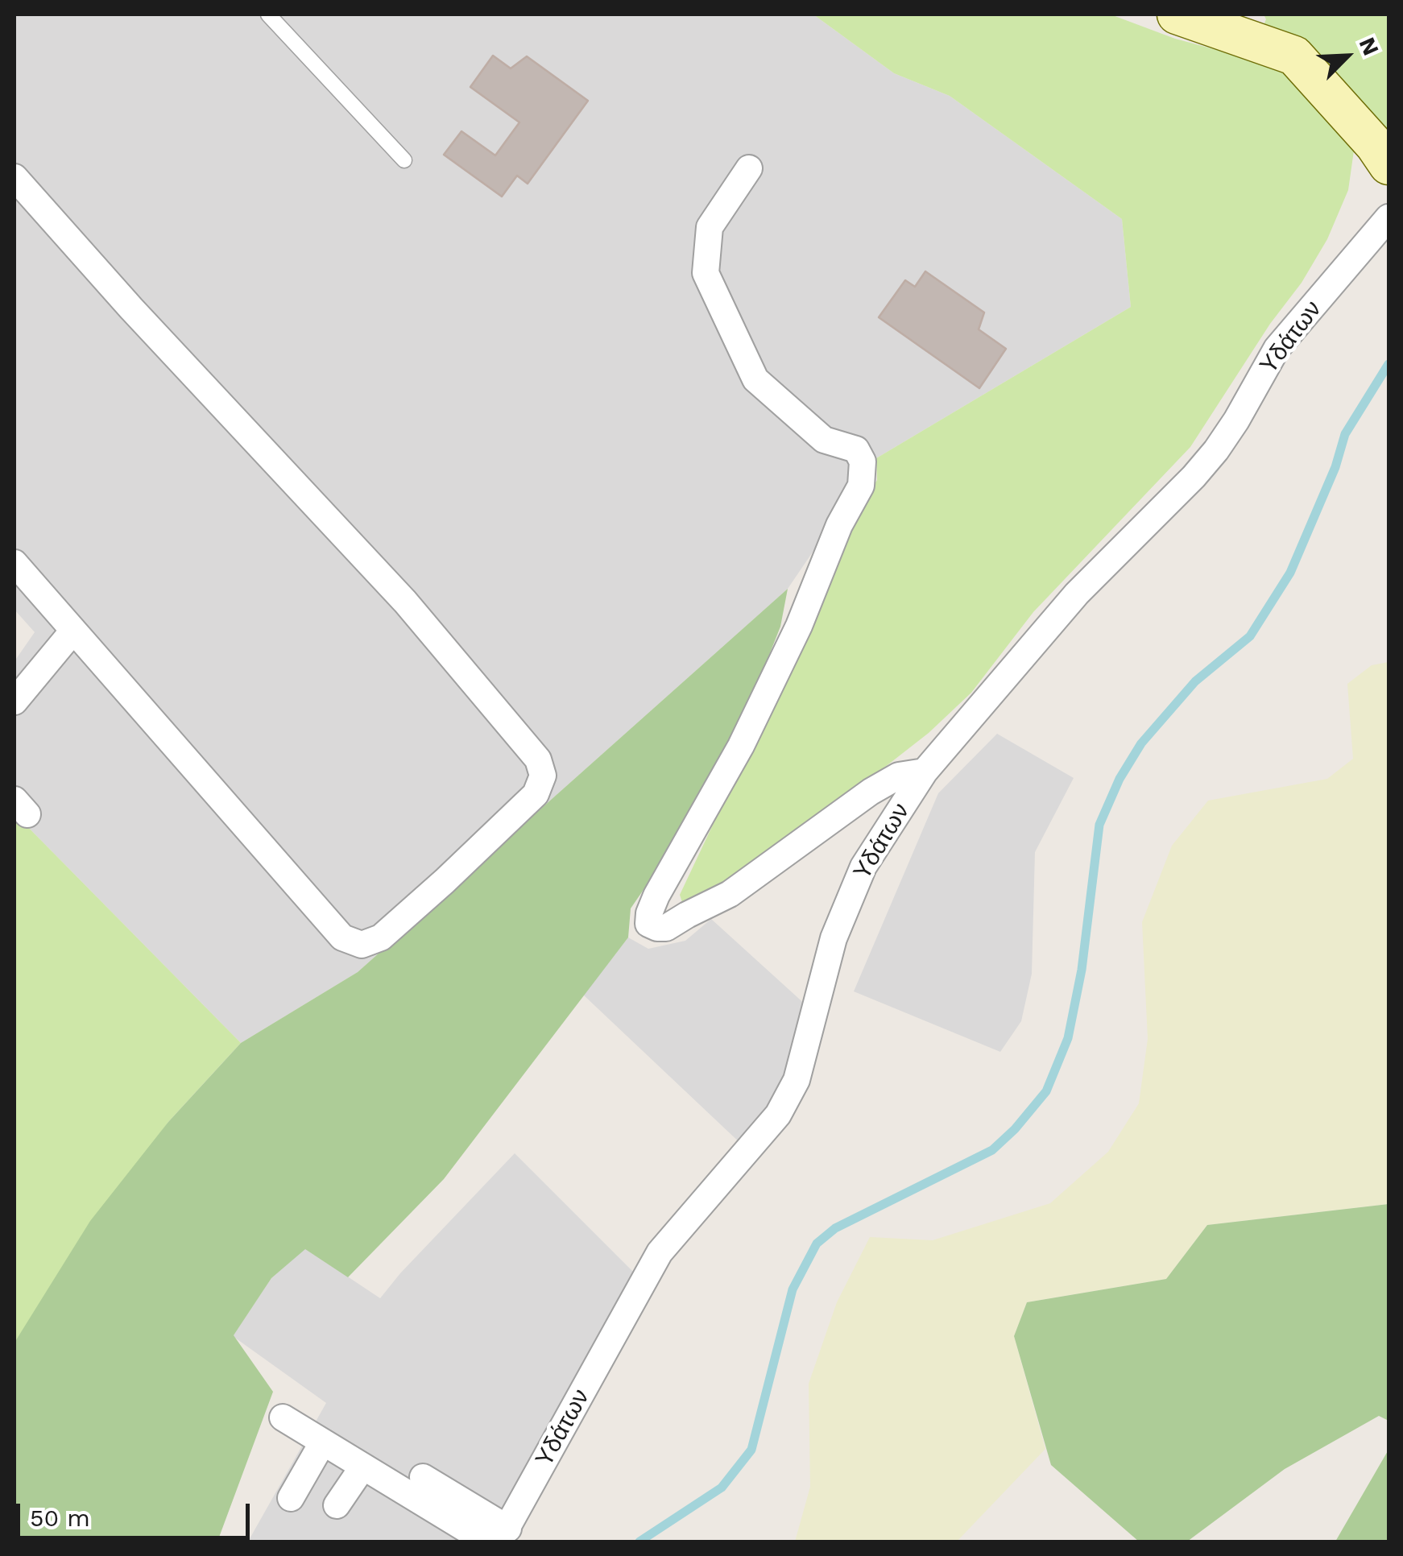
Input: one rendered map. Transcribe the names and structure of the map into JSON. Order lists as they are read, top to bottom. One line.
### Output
{"streets":{"street":["Υδάτων"]},"scale_bar":"50 m","north":"top right"}
